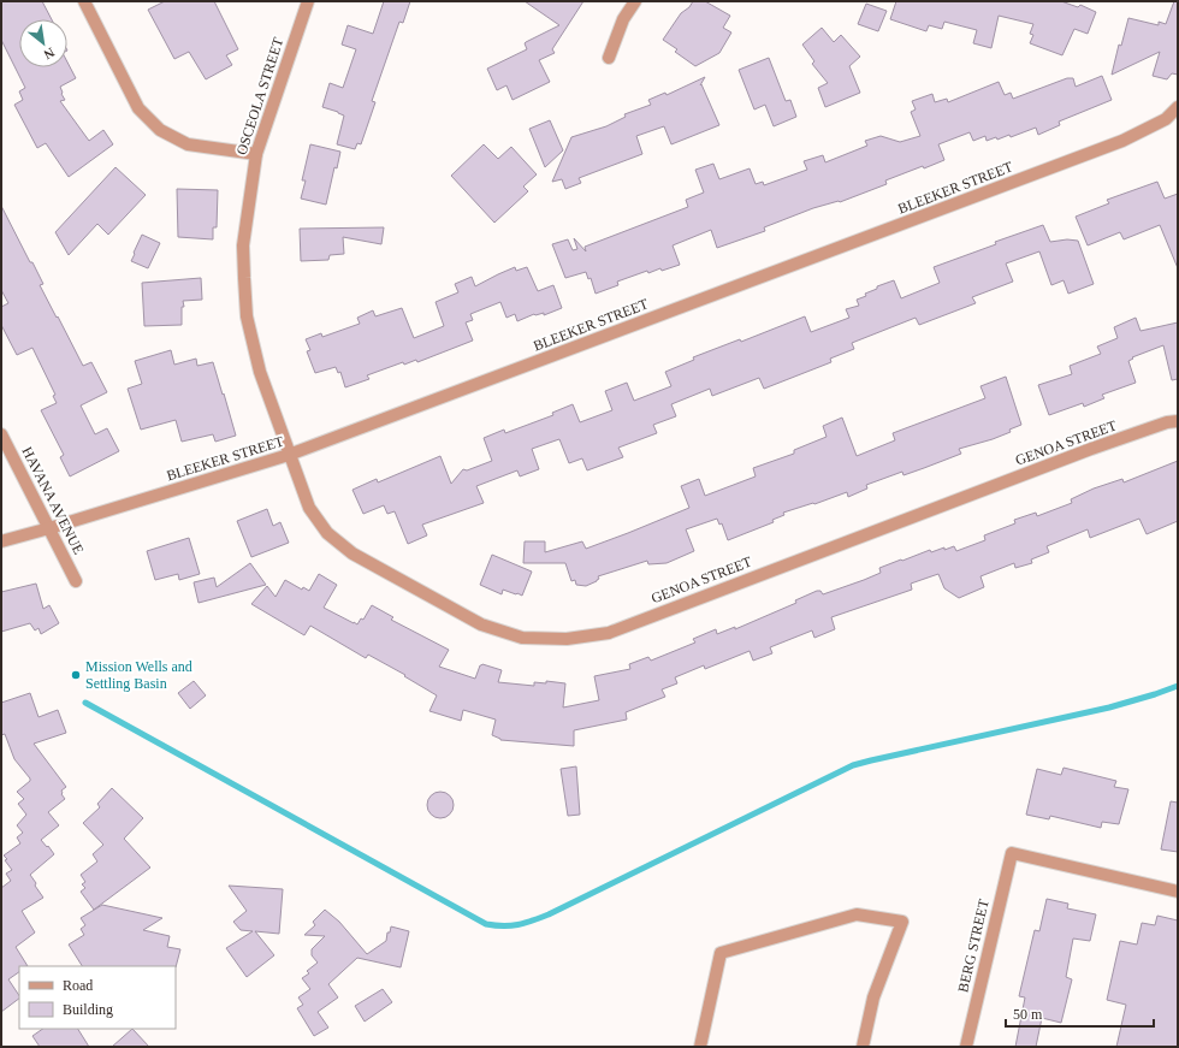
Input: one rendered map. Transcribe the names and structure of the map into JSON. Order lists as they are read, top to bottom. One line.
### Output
{"streets":{"street":["OSCEOLA STREET","BLEEKER STREET","GENOA STREET","HAVANA AVENUE","BERG STREET"]},"crossings":[["OSCEOLA STREET","BLEEKER STREET"],["OSCEOLA STREET","GENOA STREET"],["BLEEKER STREET","GENOA STREET"],["BLEEKER STREET","HAVANA AVENUE"]],"places":["Mission Wells and Settling Basin"],"legend":["Road","Building"],"scale_bar":"50 m","north":"bottom right"}
